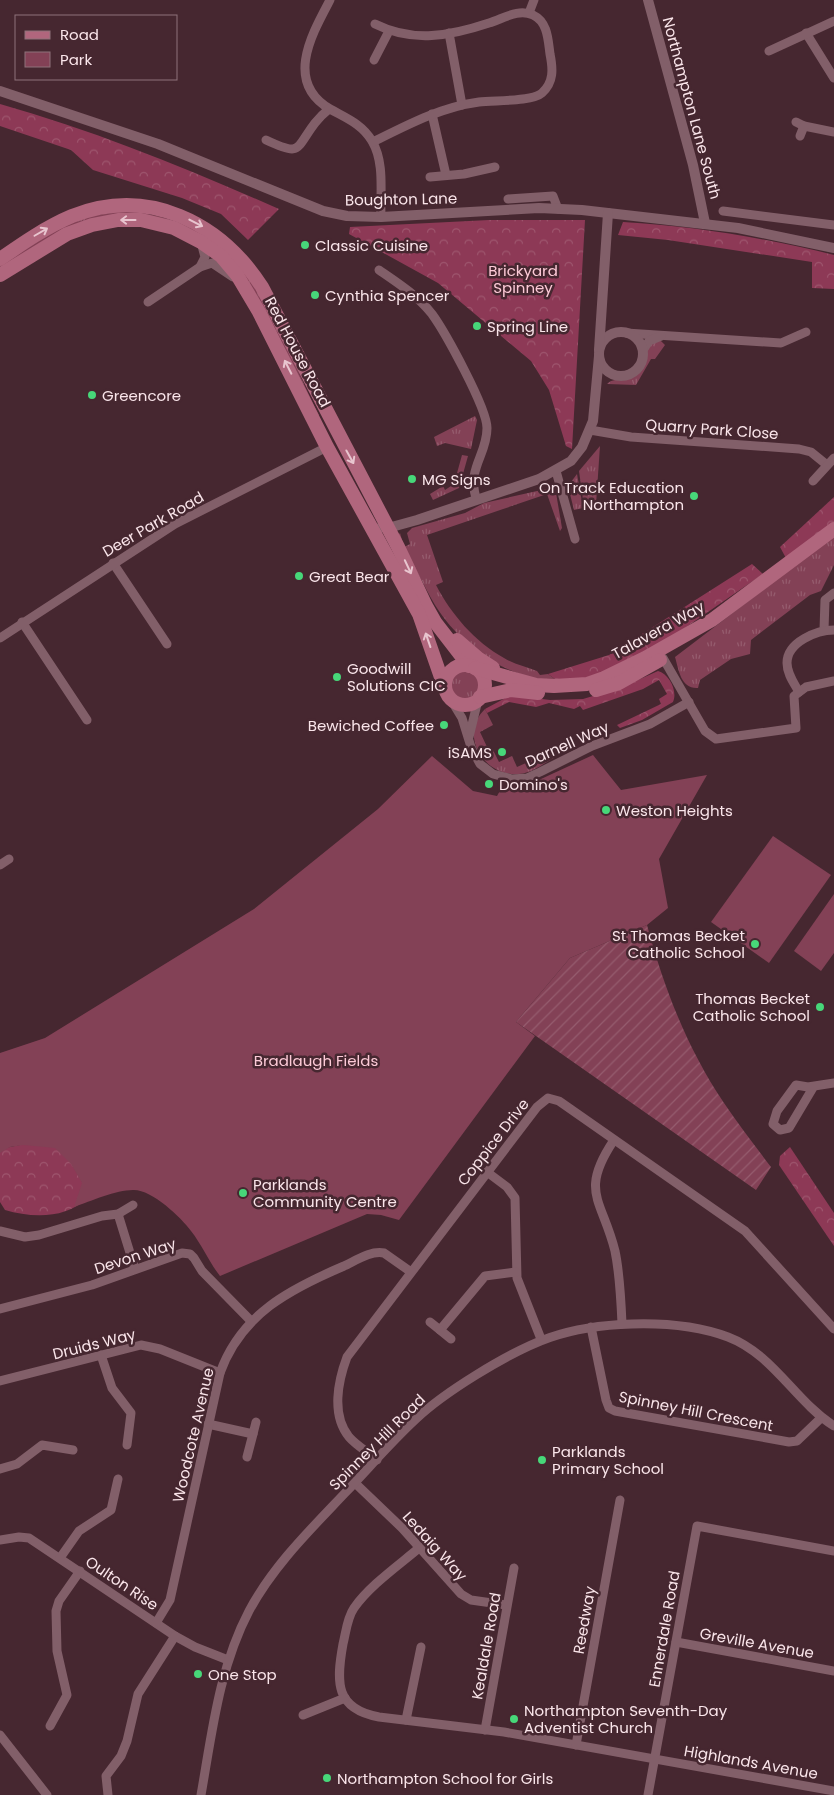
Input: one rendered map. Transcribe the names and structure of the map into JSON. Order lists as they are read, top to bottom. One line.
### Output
{"streets":{"main road":["Red House Road","Talavera Way"],"street":["Northampton Lane South","Boughton Lane","Quarry Park Close","Deer Park Road","Darnell Way","Coppice Drive","Devon Way","Druids Way","Spinney Hill Crescent","Woodcote Avenue","Spinney Hill Road","Ledaig Way","Oulton Rise","Reedway","Ennerdale Road","Greville Avenue","Kealdale Road","Highlands Avenue"]},"crossings":[["Northampton Lane South","Boughton Lane"],["Red House Road","Deer Park Road"],["Red House Road","Talavera Way"],["Red House Road","Darnell Way"],["Talavera Way","Darnell Way"],["Coppice Drive","Woodcote Avenue"],["Coppice Drive","Spinney Hill Road"],["Devon Way","Woodcote Avenue"],["Druids Way","Woodcote Avenue"],["Spinney Hill Crescent","Spinney Hill Road"],["Woodcote Avenue","Oulton Rise"],["Spinney Hill Road","Ledaig Way"],["Spinney Hill Road","Oulton Rise"],["Ledaig Way","Kealdale Road"],["Reedway","Highlands Avenue"],["Ennerdale Road","Greville Avenue"],["Ennerdale Road","Highlands Avenue"],["Kealdale Road","Highlands Avenue"]],"parks":["Brickyard Spinney","Bradlaugh Fields"],"places":["Classic Cuisine","Cynthia Spencer","Spring Line","Greencore","MG Signs","On Track Education Northampton","Great Bear","Goodwill Solutions CIC","Bewiched Coffee","iSAMS","Domino's","Weston Heights","St Thomas Becket Catholic School","Thomas Becket Catholic School","Parklands Community Centre","Parklands Primary School","One Stop","Northampton Seventh-Day Adventist Church","Northampton School for Girls"],"legend":["Road","Park"]}
